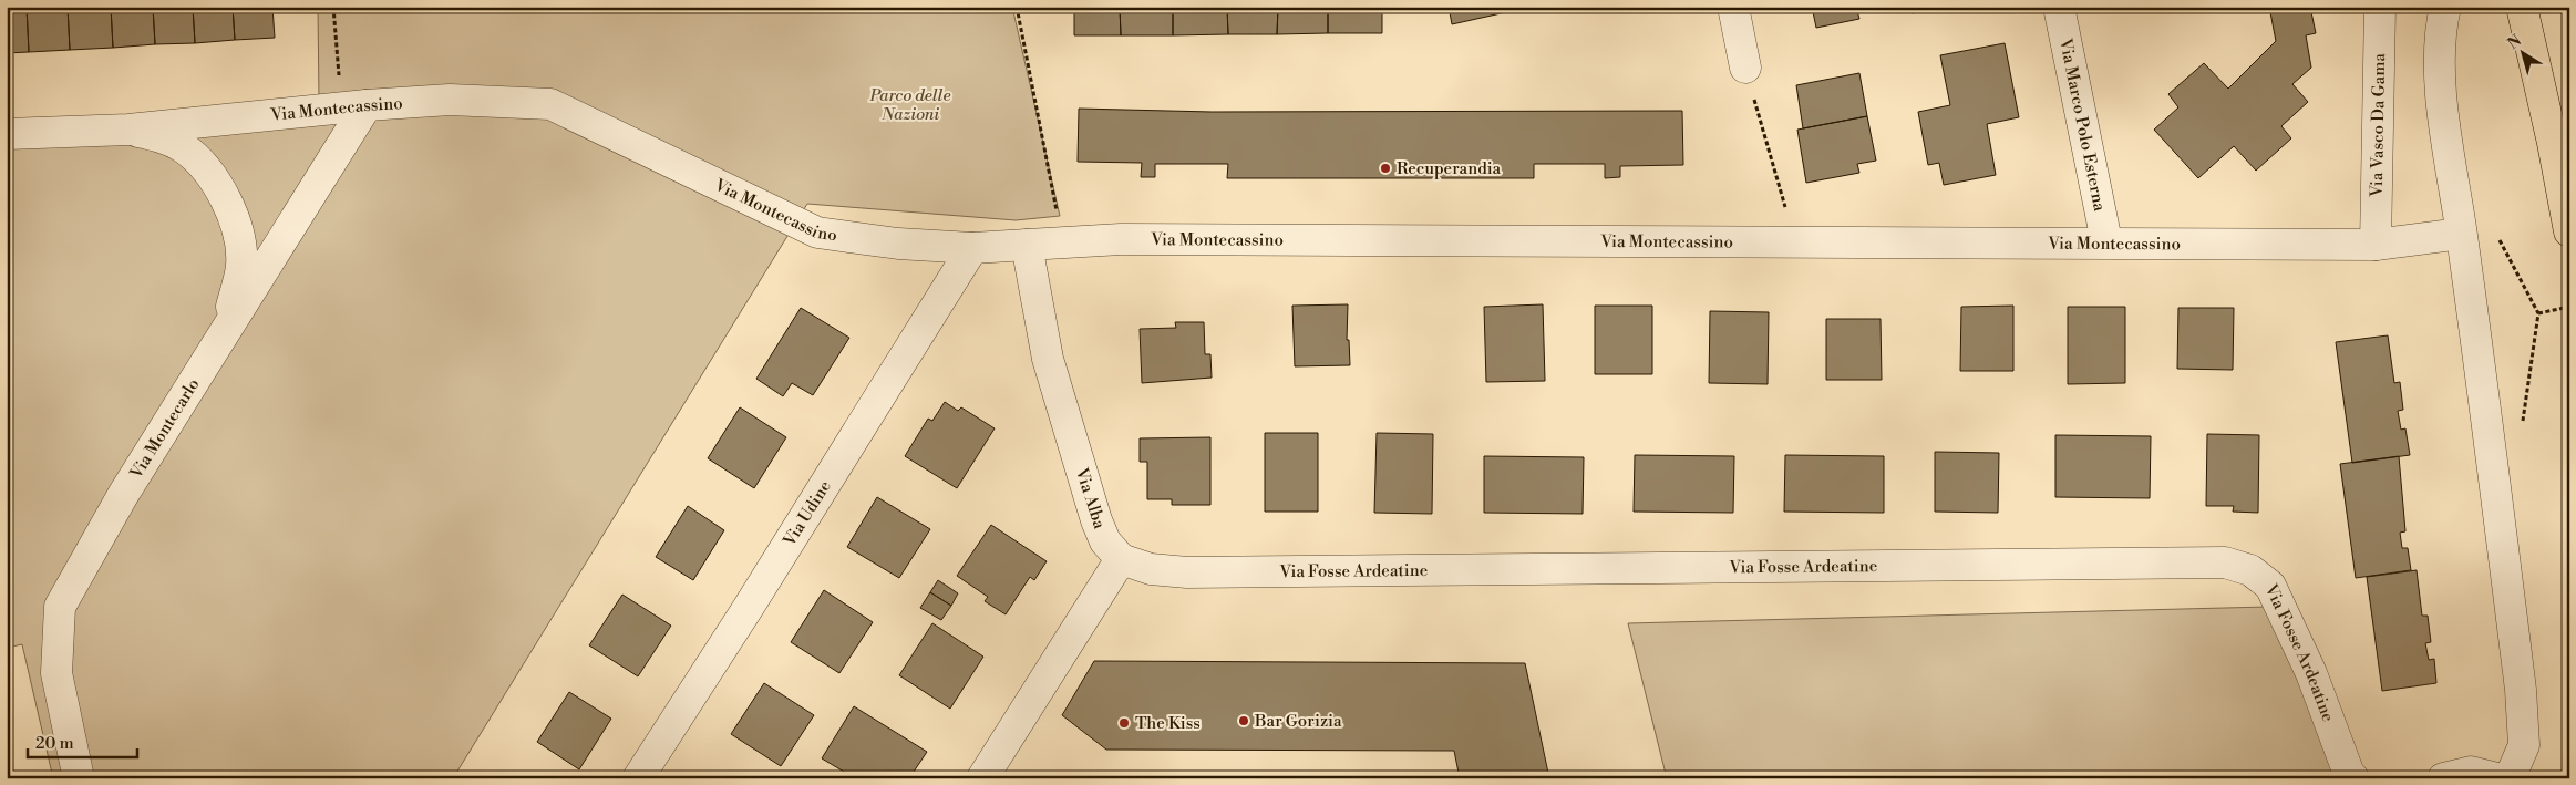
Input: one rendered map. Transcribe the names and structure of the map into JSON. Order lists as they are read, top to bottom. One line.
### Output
{"streets":{"street":["Via Montecassino","Via Marco Polo Esterna","Via Vasco Da Gama","Via Montecarlo","Via Alba","Via Udine","Via Fosse Ardeatine"]},"crossings":[["Via Montecassino","Via Marco Polo Esterna"],["Via Montecassino","Via Vasco Da Gama"],["Via Montecassino","Via Montecarlo"],["Via Montecassino","Via Alba"],["Via Montecassino","Via Udine"],["Via Alba","Via Fosse Ardeatine"]],"parks":["Parco delle Nazioni"],"places":["Recuperandia","Bar Gorizia","The Kiss"],"scale_bar":"20 m","north":"top left"}
